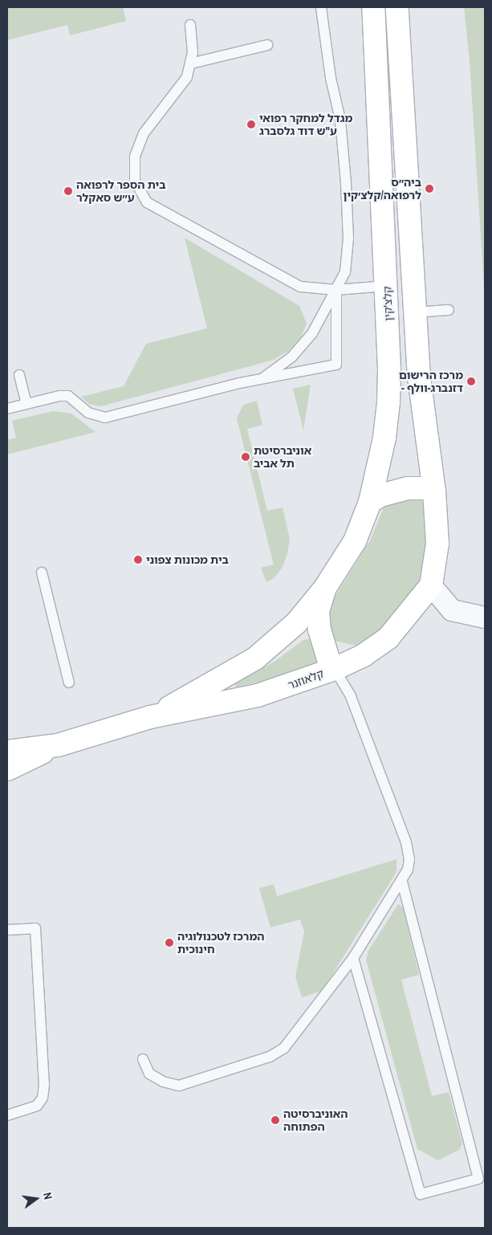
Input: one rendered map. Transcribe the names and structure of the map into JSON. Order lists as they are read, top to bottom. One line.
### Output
{"streets":{"street":["קלצ'קין","קלאוזנר"]},"crossings":[["קלצ'קין","קלאוזנר"]],"places":["מגדל למחקר רפואי ע\"ש דוד גלסברג","ביה״ס לרפואה/קלצ׳קין","בית הספר לרפואה ע״ש סאקלר","מרכז הרישום - דזנברג-וולף","אוניברסיטת תל אביב","בית מכונות צפוני","המרכז לטכנולוגיה חינוכית","האוניברסיטה הפתוחה"],"north":"right"}
